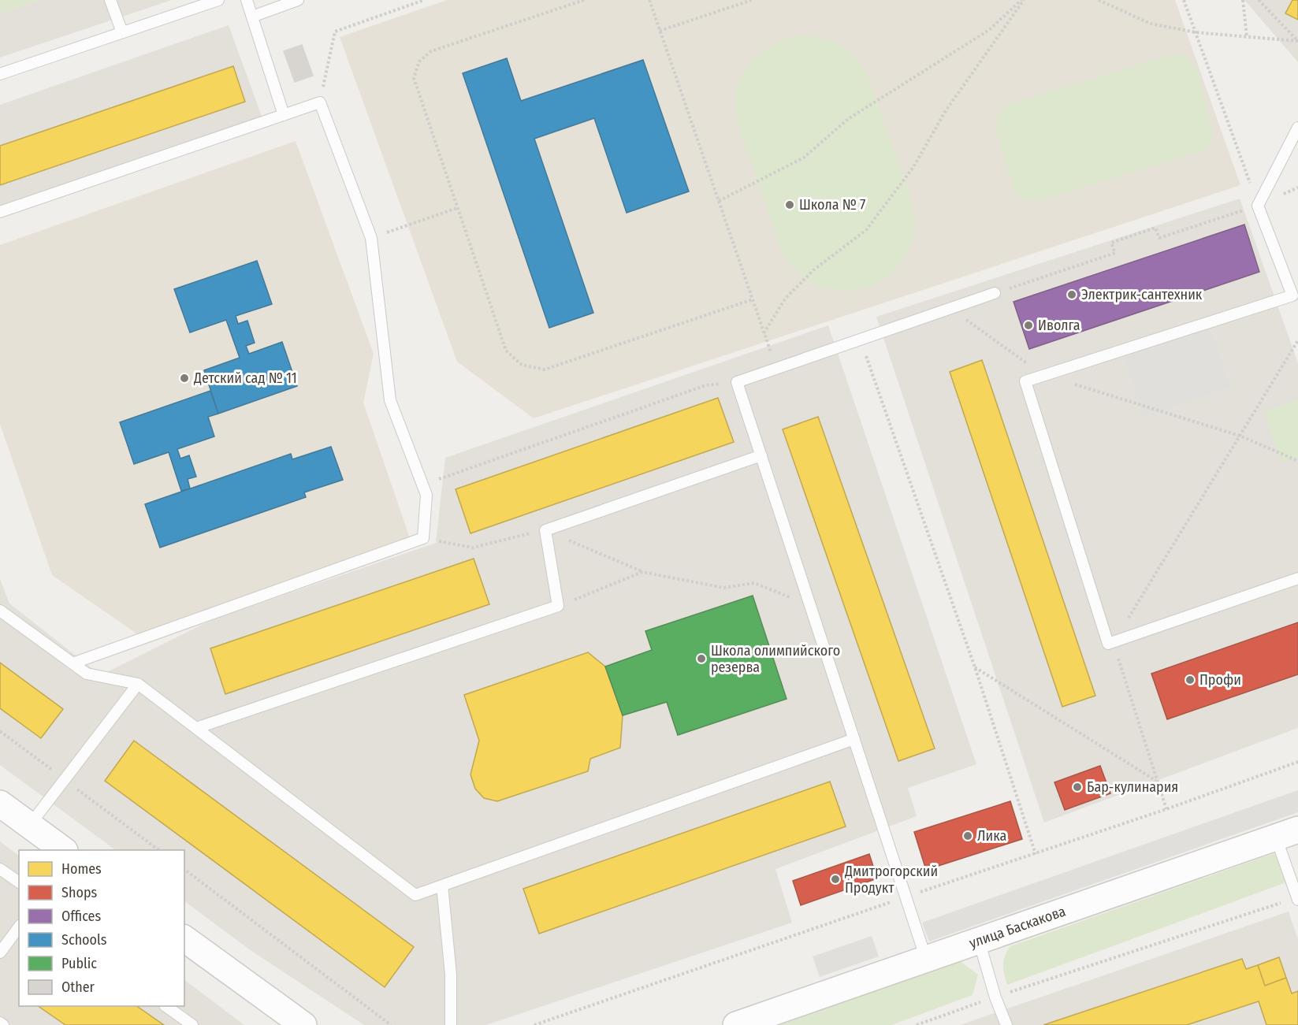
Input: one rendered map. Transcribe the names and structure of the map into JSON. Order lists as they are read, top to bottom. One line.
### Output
{"streets":{"street":["улица Баскакова"]},"places":["Школа № 7","Электрик-сантехник","Иволга","Детский сад № 11","Школа олимпийского резерва","Профи","Бар-кулинария","Лика","Дмитрогорский Продукт"],"legend":["Homes","Shops","Offices","Schools","Public","Other"]}
